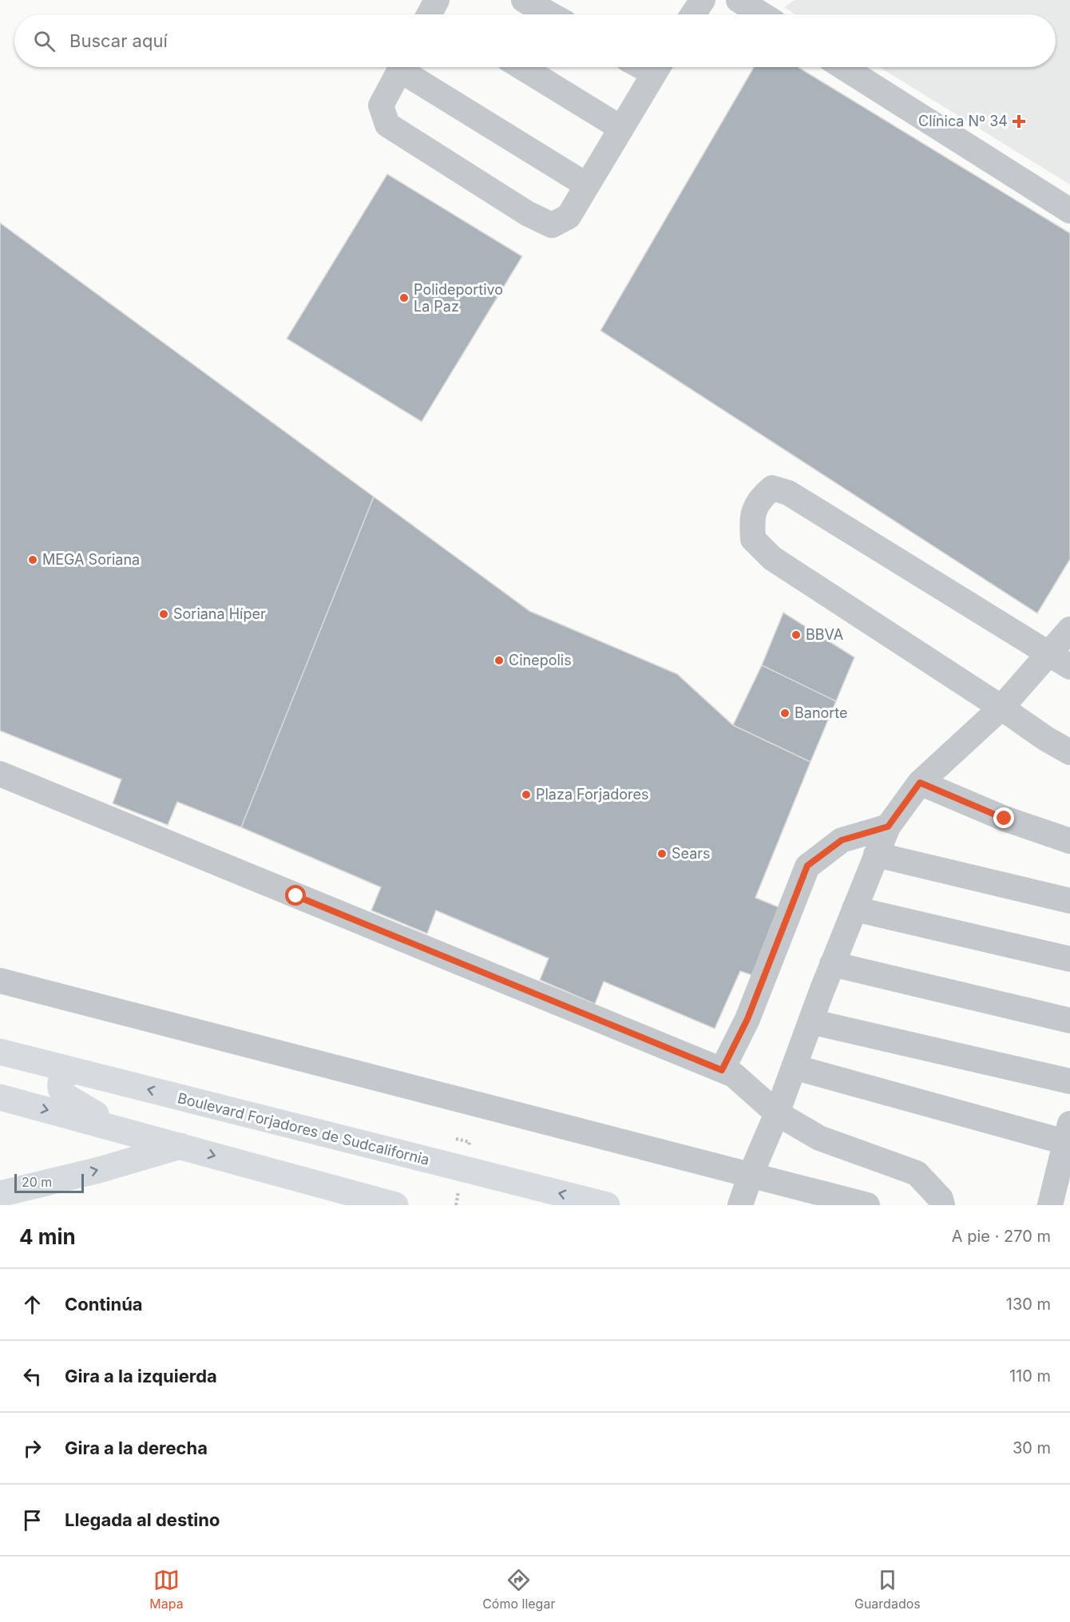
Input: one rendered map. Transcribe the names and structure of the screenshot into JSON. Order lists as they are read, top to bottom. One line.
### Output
{"streets":{"main road":["Boulevard Forjadores de Sudcalifornia"]},"places":{"health":["Clínica Nº 34"],"other":["Polideportivo La Paz","MEGA Soriana","Soriana Híper","BBVA","Cinepolis","Banorte","Plaza Forjadores","Sears"]},"scale_bar":"20 m","page":{"search":"Buscar aquí","scale":"20 m","heading":["4 min","A pie · 270 m"],"list":[["Continúa","130 m"],["Gira a la izquierda","110 m"],["Gira a la derecha","30 m"],"Llegada al destino"],"nav":["Mapa","Cómo llegar","Guardados"]}}
